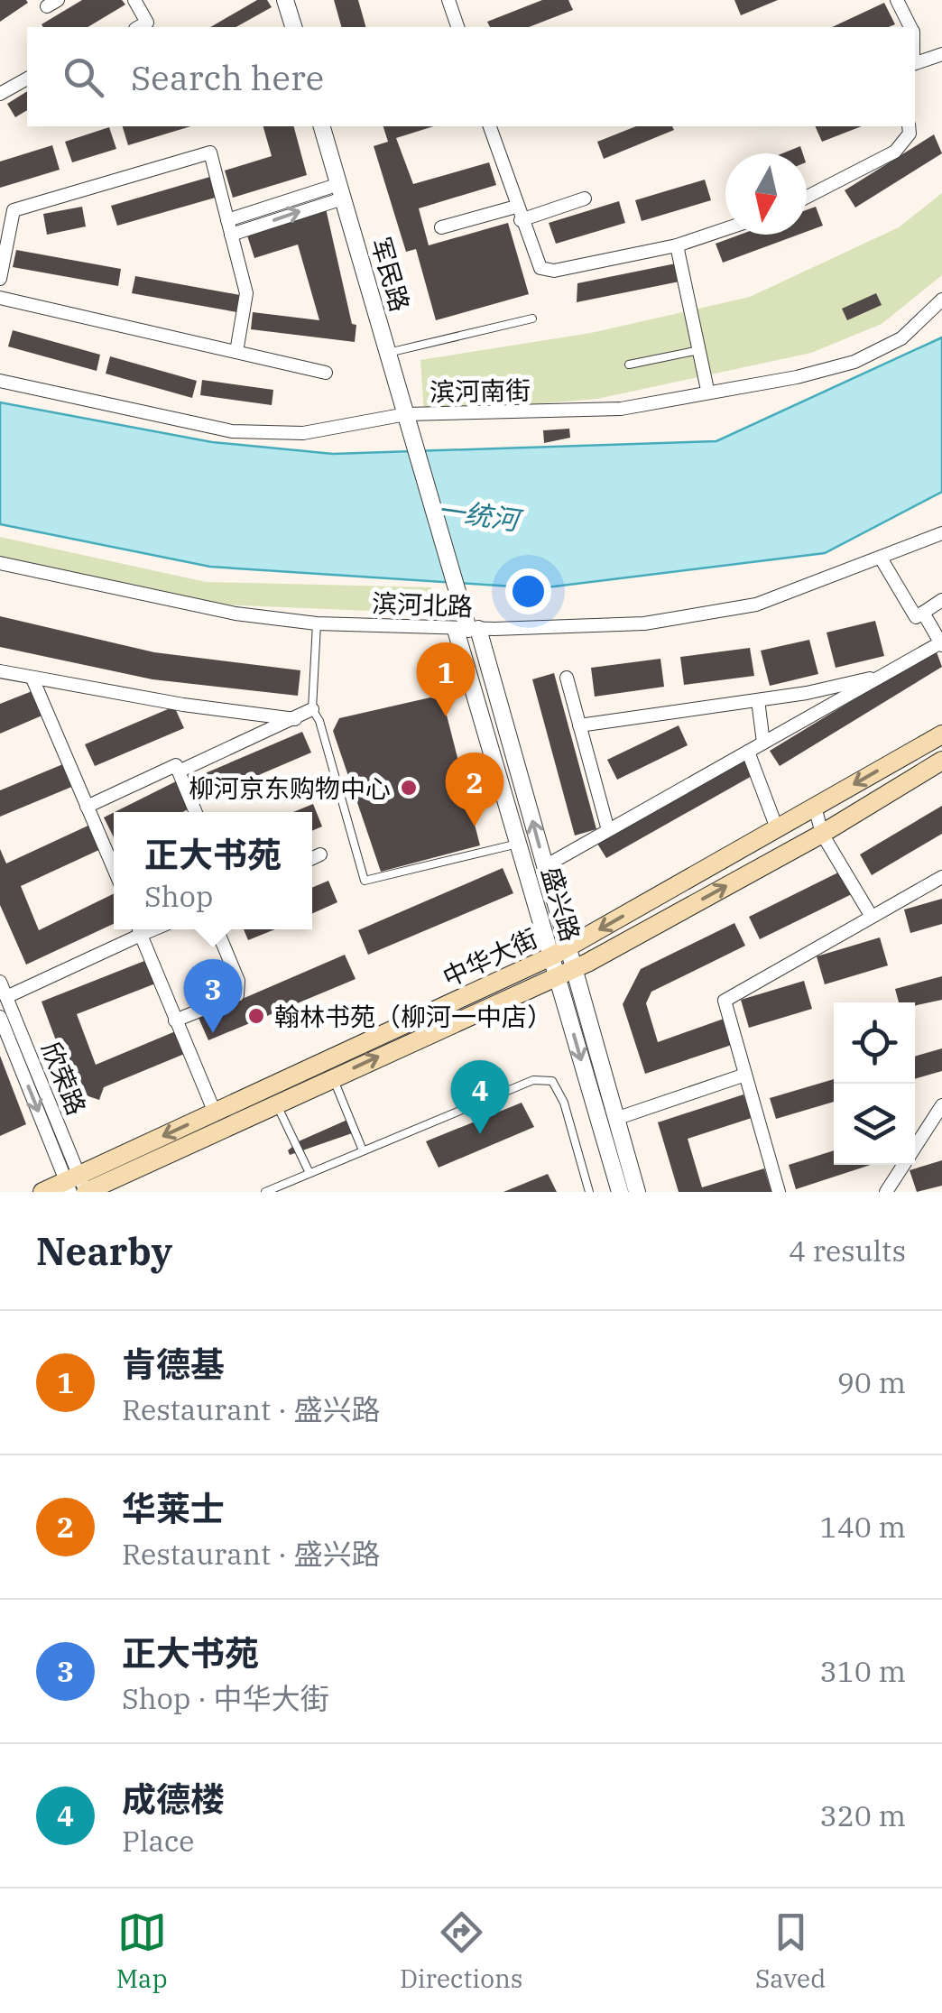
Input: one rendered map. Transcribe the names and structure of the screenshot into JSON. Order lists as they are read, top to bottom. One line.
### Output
{"streets":{"main road":["中华大街"],"street":["军民路","滨河南街","滨河北路","盛兴路","欣荣路"]},"crossings":[["军民路","滨河南街"],["军民路","滨河北路"],["军民路","盛兴路"],["滨河北路","盛兴路"],["盛兴路","中华大街"],["中华大街","欣荣路"]],"water":["一统河"],"places":["柳河京东购物中心","翰林书苑（柳河一中店）"],"north":"bottom","page":{"search":"Search here","pins":["1","2","3","4"],"popup":["正大书苑","Shop"],"heading":["Nearby","4 results"],"list":[{"mark":"1","name":"肯德基","note":"Restaurant · 盛兴路","value":"90 m"},{"mark":"2","name":"华莱士","note":"Restaurant · 盛兴路","value":"140 m"},{"mark":"3","name":"正大书苑","note":"Shop · 中华大街","value":"310 m"},{"mark":"4","name":"成德楼","note":"Place","value":"320 m"}],"nav":["Map","Directions","Saved"]}}
